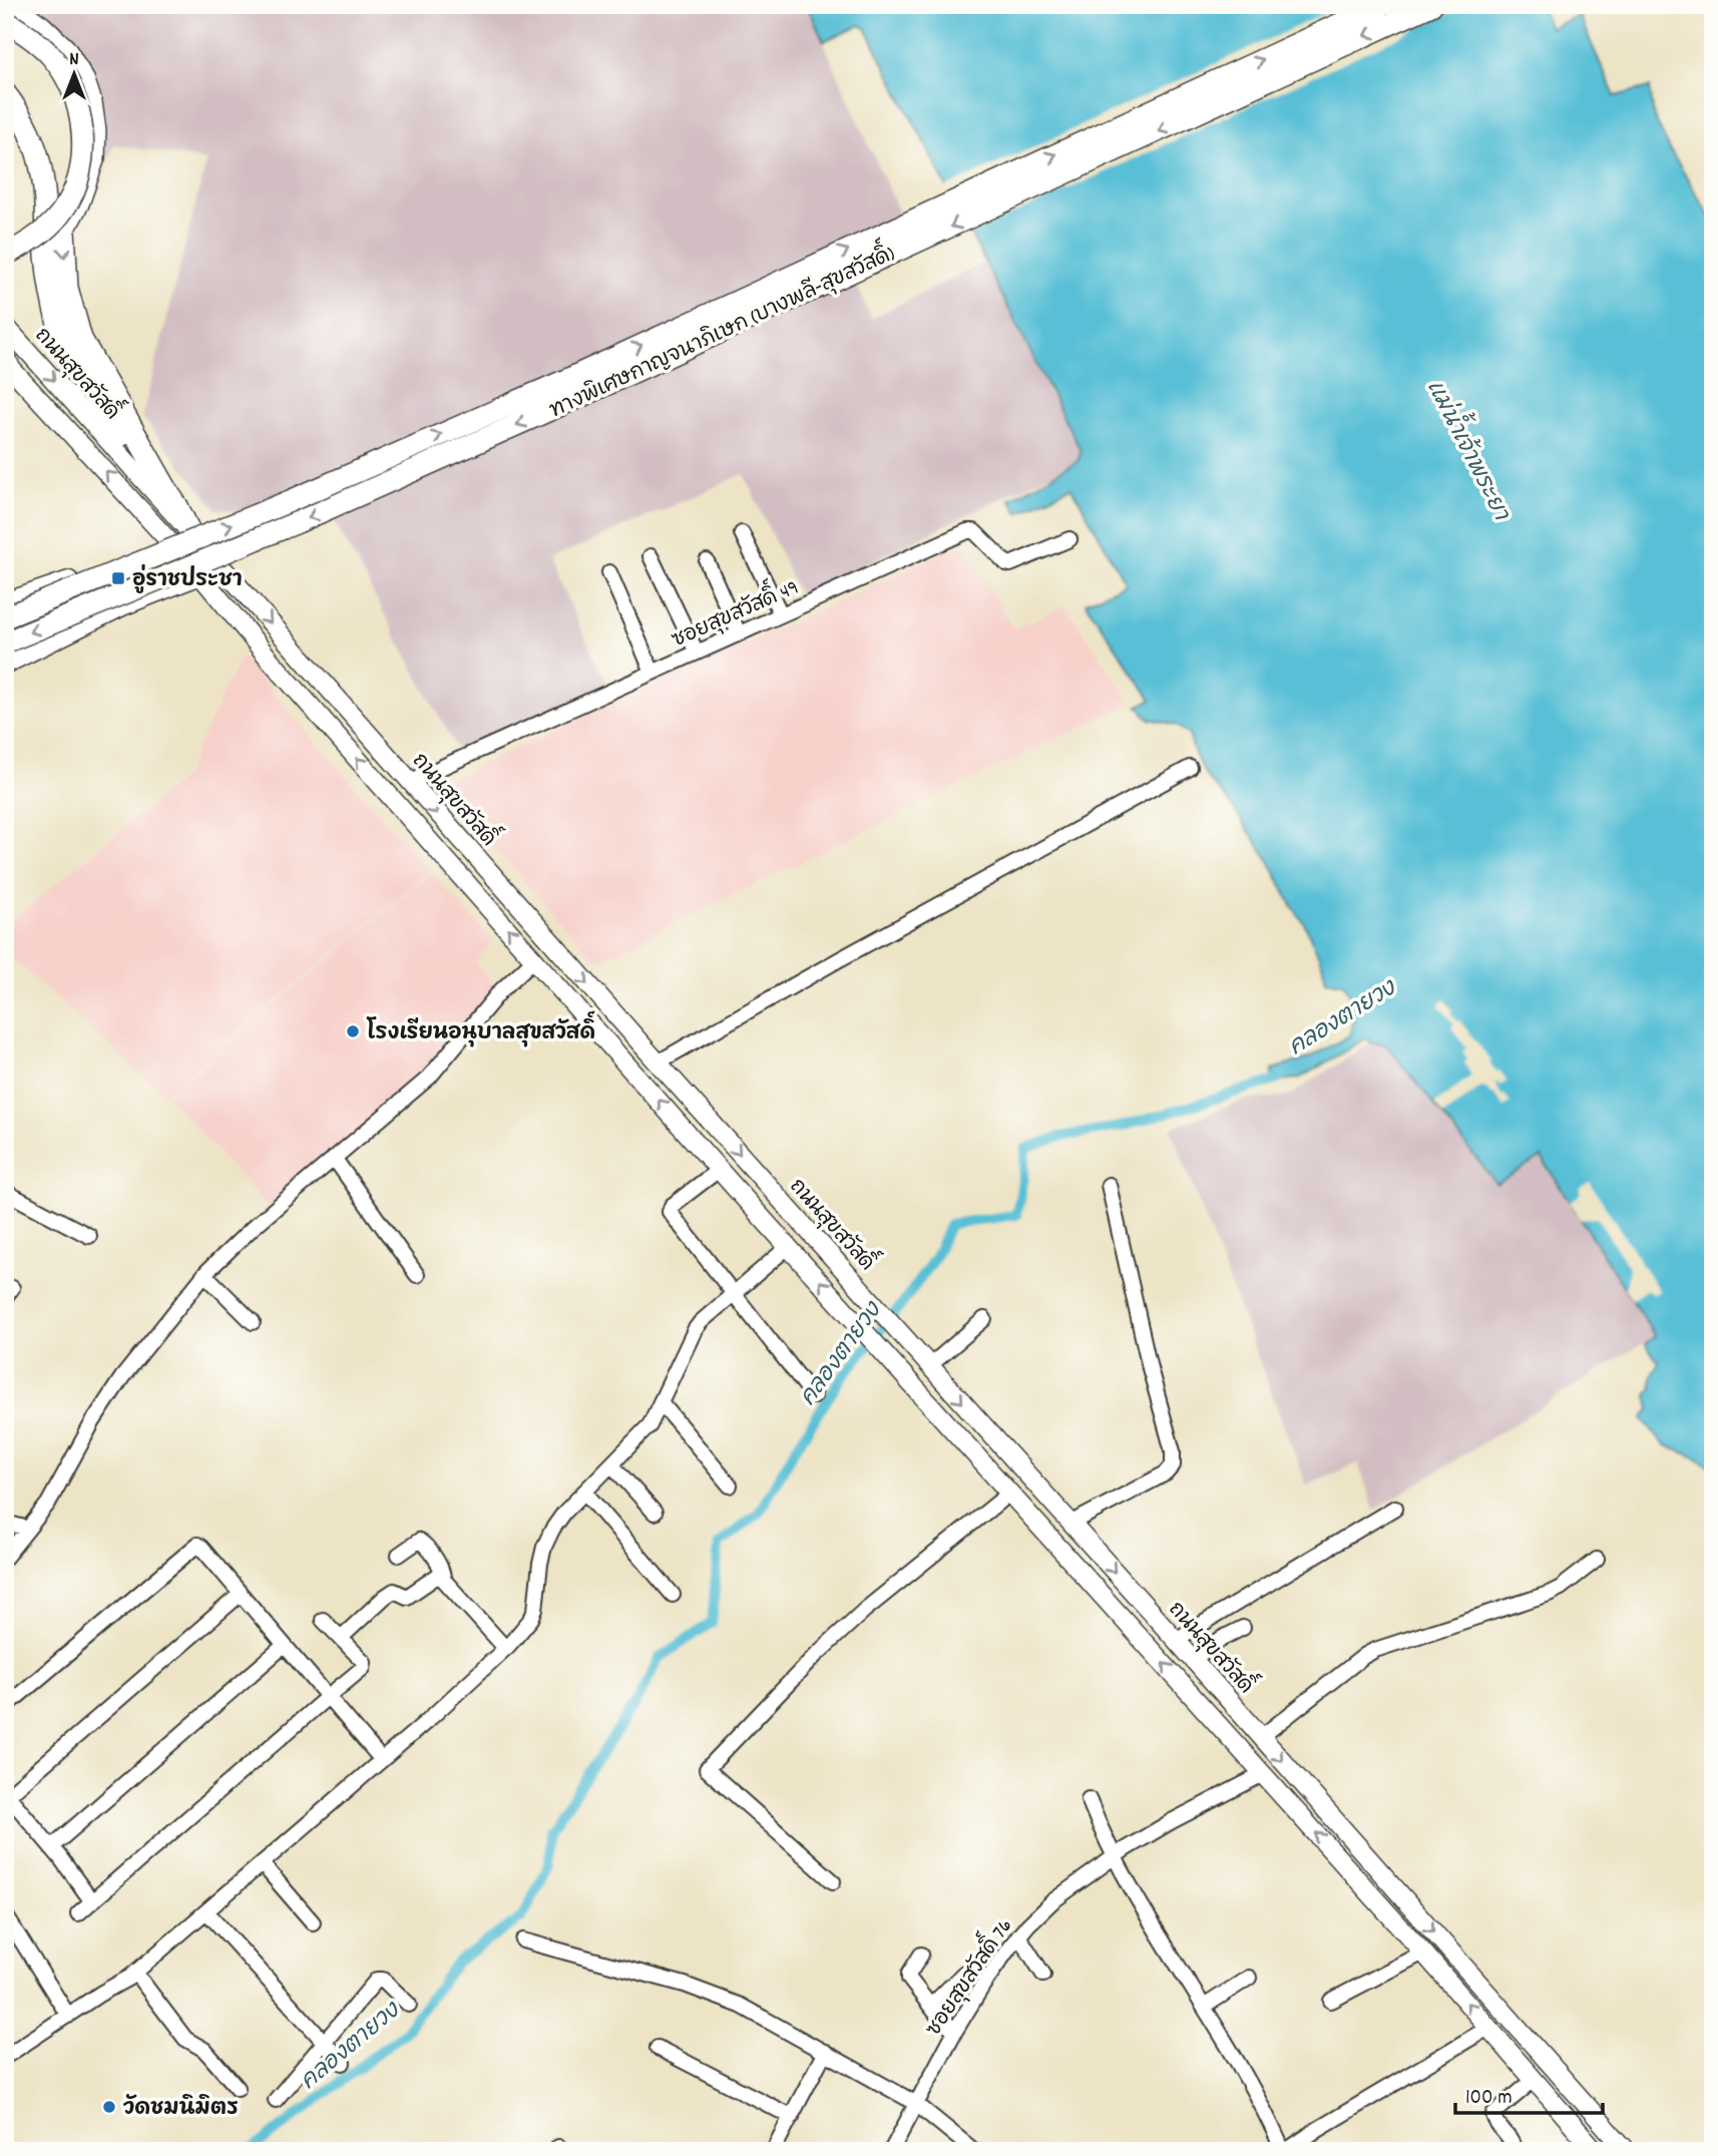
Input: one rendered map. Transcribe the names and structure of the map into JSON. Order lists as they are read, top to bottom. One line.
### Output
{"streets":{"highway":["ทางพิเศษกาญจนาภิเษก (บางพลี-สุขสวัสดิ์)"],"main road":["ถนนสุขสวัสดิ์"],"street":["ซอยสุขสวัสดิ์ 49","ซอยสุขสวัสดิ์ 76"]},"crossings":[["ถนนสุขสวัสดิ์","ซอยสุขสวัสดิ์ 49"]],"water":["แม่น้ำเจ้าพระยา","คลองตายวง"],"places":{"transit":["อู่ราชประชา"],"other":["โรงเรียนอนุบาลสุขสวัสดิ์","วัดชมนิมิตร"]},"scale_bar":"100 m","north":"top"}
